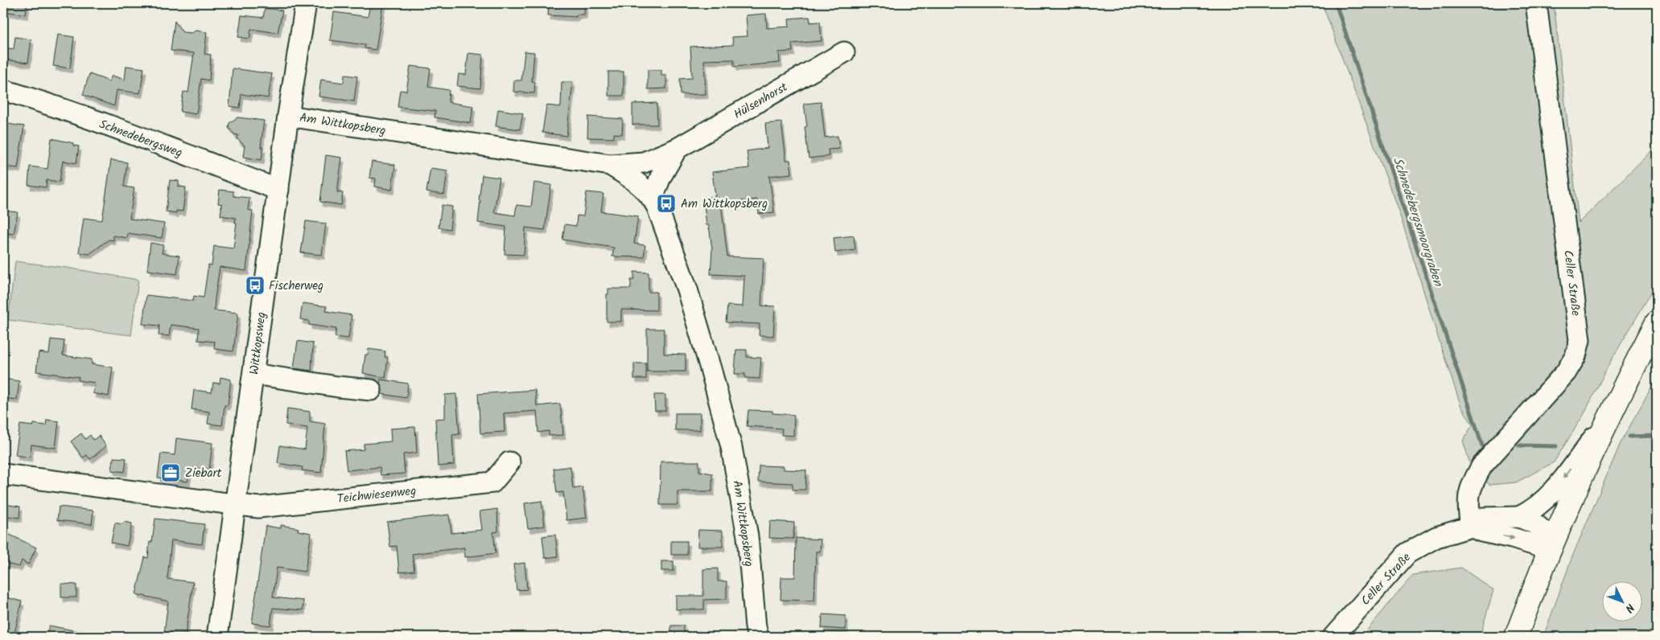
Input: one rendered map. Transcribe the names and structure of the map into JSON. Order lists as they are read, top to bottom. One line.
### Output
{"streets":{"street":["Hülsenhorst","Am Wittkopsberg","Schnedebergsweg","Celler Straße","Wittkopsweg","Teichwiesenweg"]},"crossings":[["Hülsenhorst","Am Wittkopsberg"],["Am Wittkopsberg","Wittkopsweg"],["Schnedebergsweg","Wittkopsweg"],["Wittkopsweg","Teichwiesenweg"]],"water":["Schnedebergsmoorgraben"],"places":{"bus stop":["Am Wittkopsberg","Fischerweg"],"office":["Ziebart"]},"north":"bottom right"}
